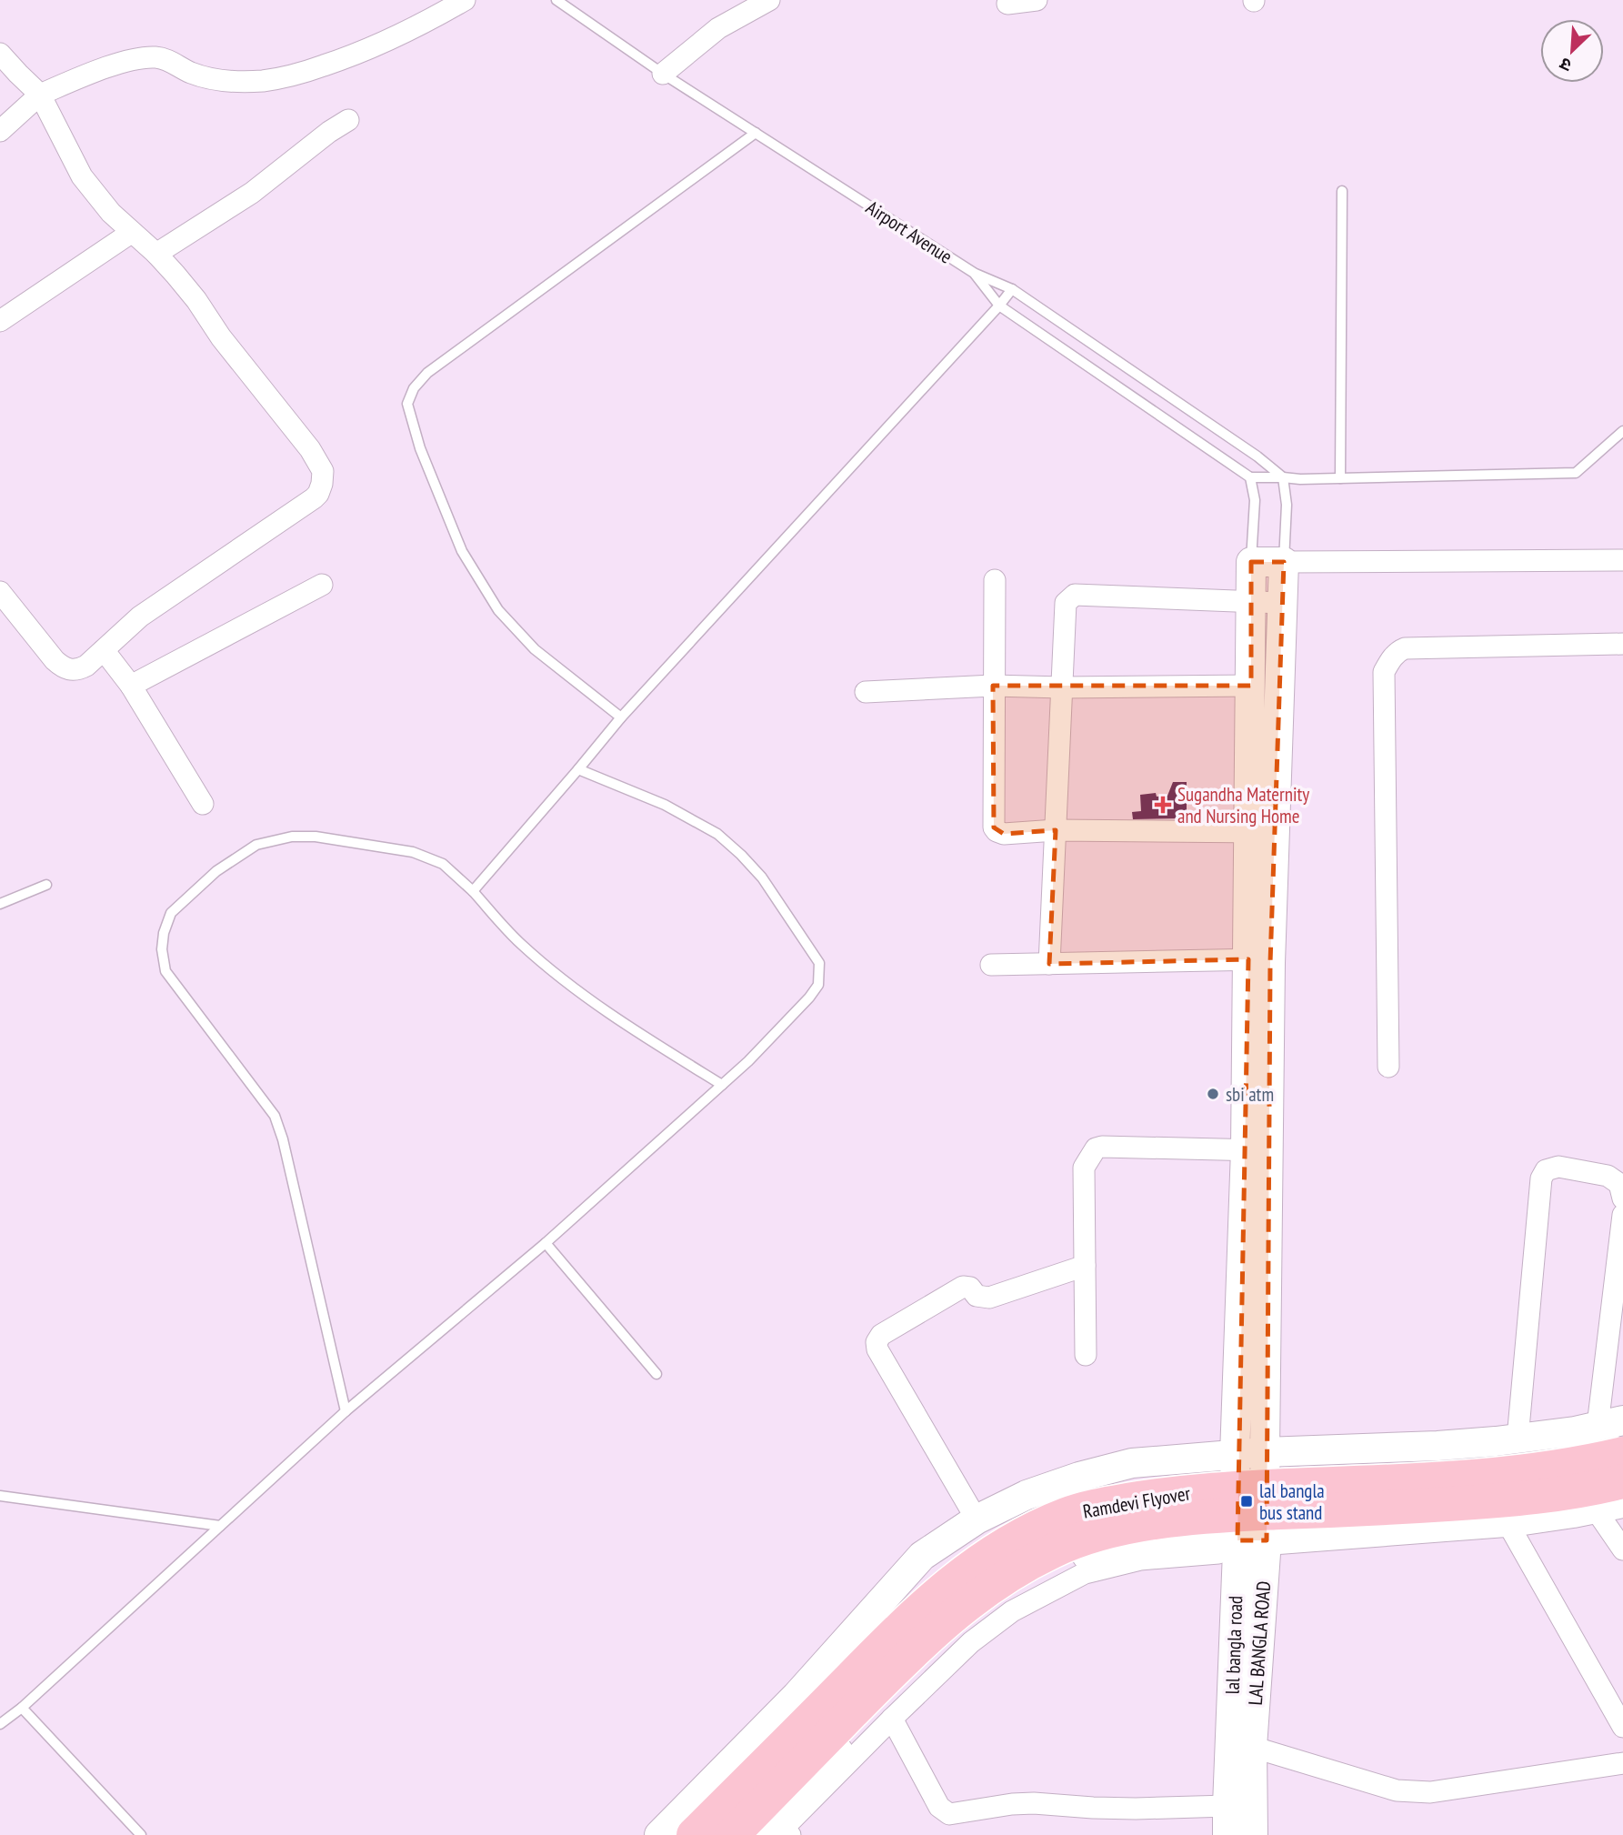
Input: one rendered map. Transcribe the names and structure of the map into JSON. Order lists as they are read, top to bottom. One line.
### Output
{"streets":{"highway":["Ramdevi Flyover"],"street":["LAL BANGLA ROAD","lal bangla road"],"lane":["Airport Avenue"]},"crossings":[["LAL BANGLA ROAD","lal bangla road"]],"places":{"health":["Sugandha Maternity and Nursing Home"],"other":["sbi atm"],"transit":["lal bangla bus stand"]},"north":"bottom left"}
